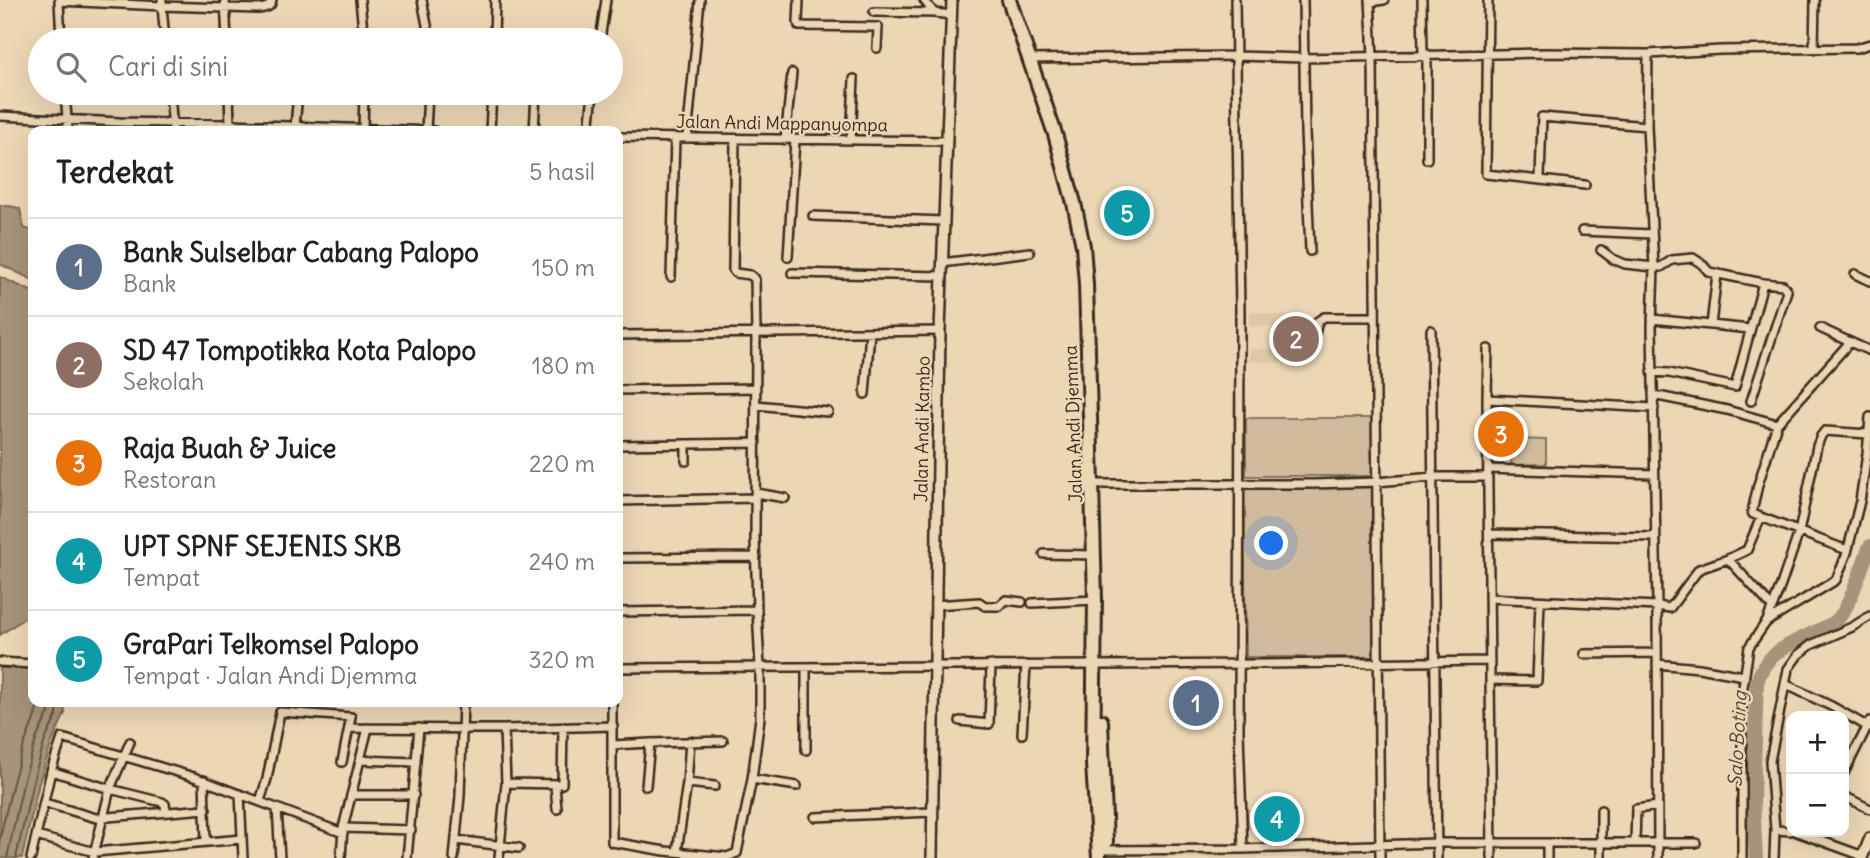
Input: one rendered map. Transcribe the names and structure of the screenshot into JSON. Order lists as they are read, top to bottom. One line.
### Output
{"streets":{"highway":["Jalan Andi Djemma"],"street":["Jalan Andi Mappanyompa","Jalan Andi Kambo"]},"crossings":[["Jalan Andi Mappanyompa","Jalan Andi Kambo"]],"water":["Salo Boting"],"page":{"search":"Cari di sini","heading":["Terdekat","5 hasil"],"pins":["5","2","3","1","4"],"list":[{"mark":"1","name":"Bank Sulselbar Cabang Palopo","note":"Bank","value":"150 m"},{"mark":"2","name":"SD 47 Tompotikka Kota Palopo","note":"Sekolah","value":"180 m"},{"mark":"3","name":"Raja Buah & Juice","note":"Restoran","value":"220 m"},{"mark":"4","name":"UPT SPNF SEJENIS SKB","note":"Tempat","value":"240 m"},{"mark":"5","name":"GraPari Telkomsel Palopo","note":"Tempat · Jalan Andi Djemma","value":"320 m"}],"map_buttons":["+","−"]}}
